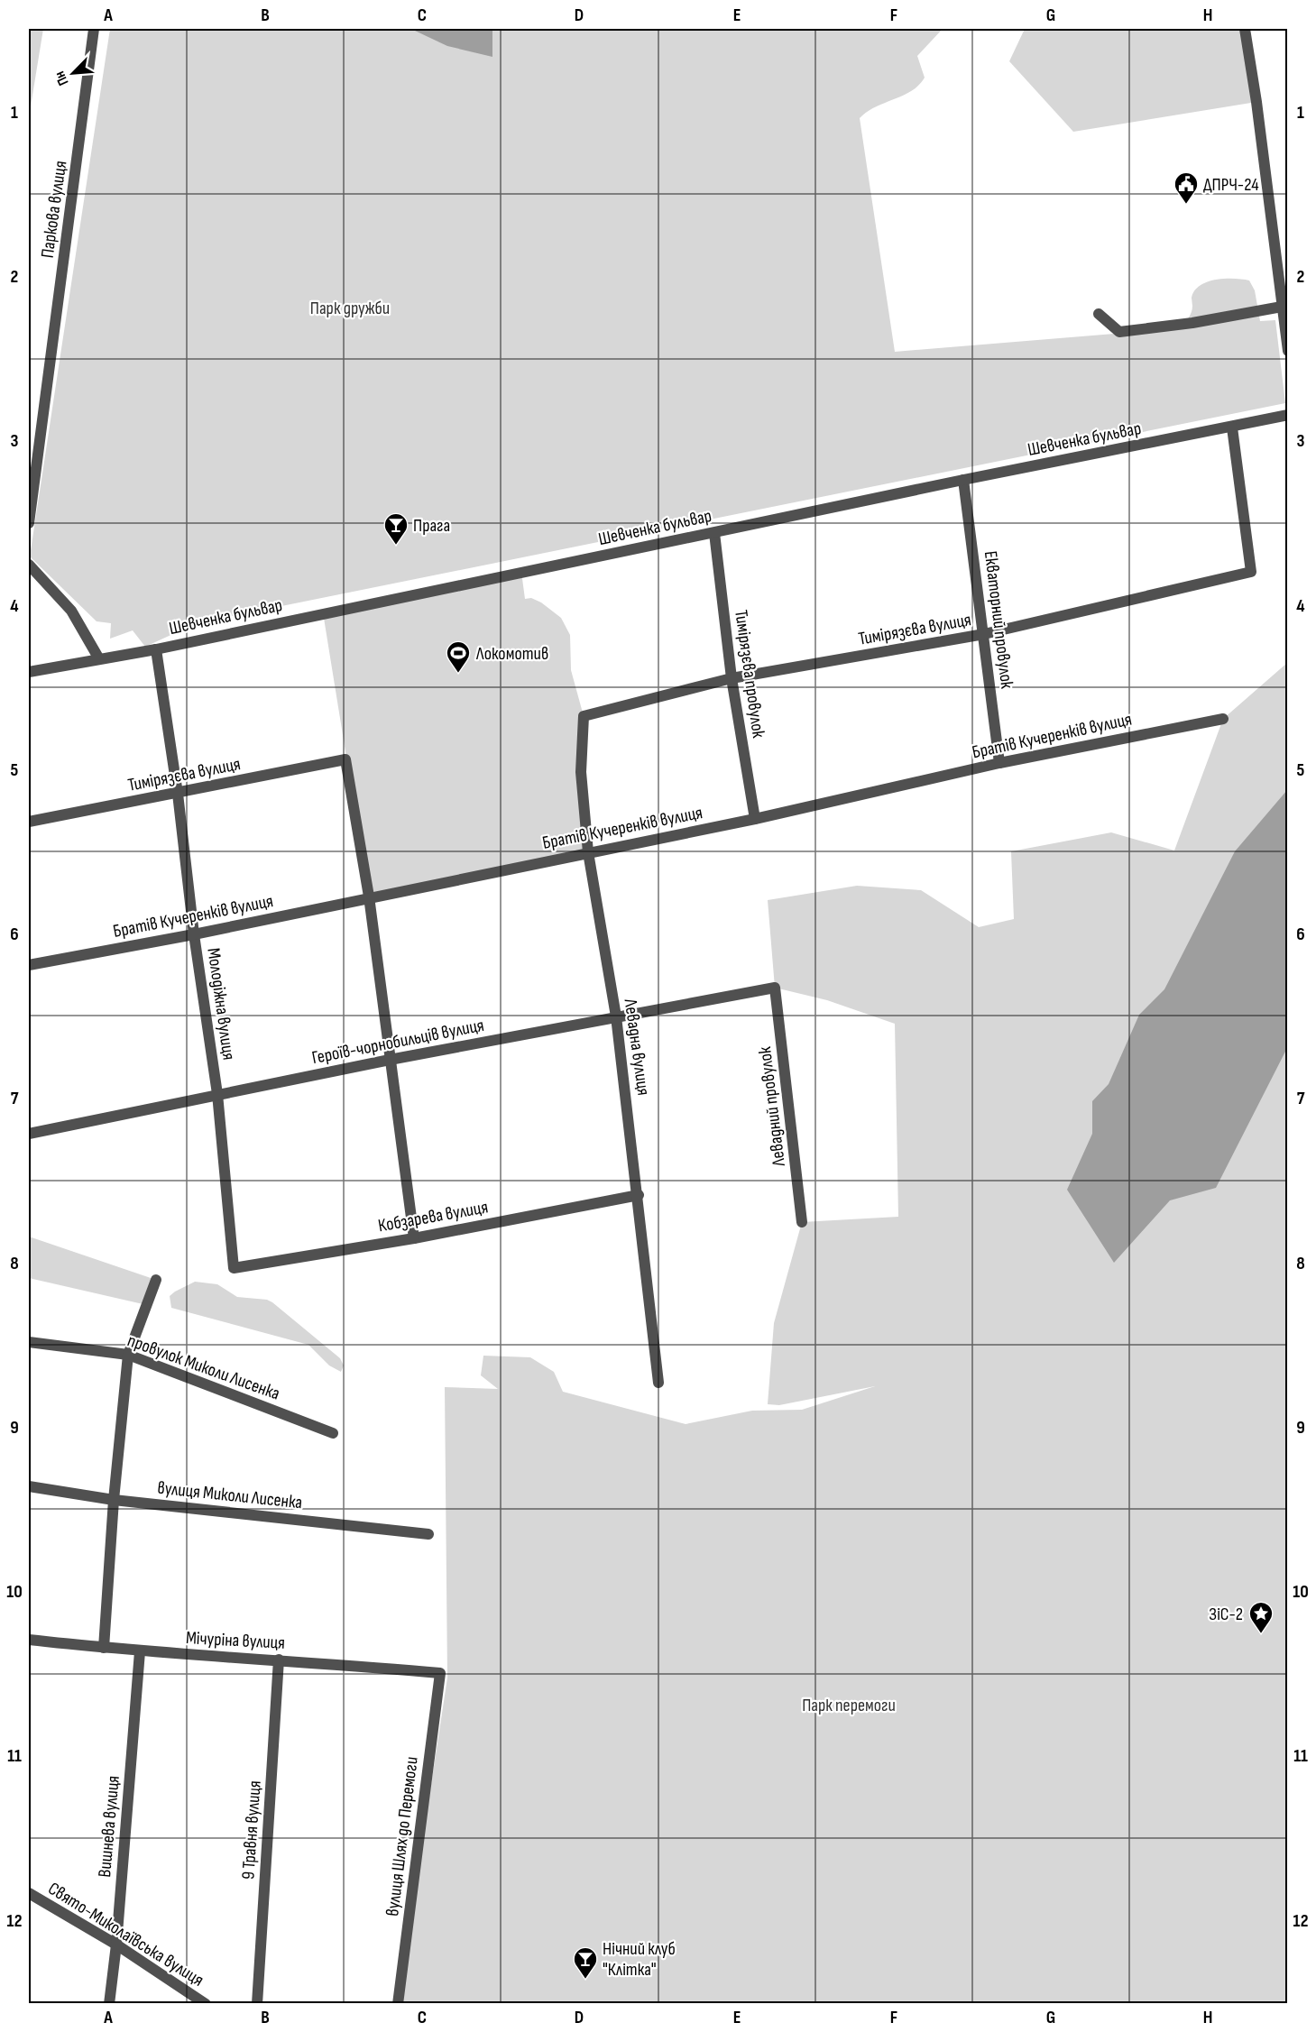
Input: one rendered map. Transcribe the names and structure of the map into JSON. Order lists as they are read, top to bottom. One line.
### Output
{"streets":{"street":["Паркова вулиця","Шевченка бульвар","Екваторний провулок","Тимірязєва вулиця","Тимірязєва провулок","Братів Кучеренків вулиця","Молодіжна вулиця","Героїв-чорнобильців вулиця","Левадна вулиця","Левадний провулок","Кобзарева вулиця","провулок Миколи Лисенка","вулиця Миколи Лисенка","Мічуріна вулиця","Вишнева вулиця","9 Травня вулиця","вулиця Шлях до Перемоги","Свято-Миколаївська вулиця"]},"crossings":[["Шевченка бульвар","Екваторний провулок"],["Шевченка бульвар","Тимірязєва вулиця"],["Шевченка бульвар","Тимірязєва провулок"],["Шевченка бульвар","Молодіжна вулиця"],["Екваторний провулок","Тимірязєва вулиця"],["Екваторний провулок","Братів Кучеренків вулиця"],["Тимірязєва вулиця","Тимірязєва провулок"],["Тимірязєва вулиця","Братів Кучеренків вулиця"],["Тимірязєва вулиця","Молодіжна вулиця"],["Тимірязєва вулиця","Левадна вулиця"],["Тимірязєва провулок","Братів Кучеренків вулиця"],["Братів Кучеренків вулиця","Молодіжна вулиця"],["Братів Кучеренків вулиця","Левадна вулиця"],["Молодіжна вулиця","Героїв-чорнобильців вулиця"],["Молодіжна вулиця","Кобзарева вулиця"],["Героїв-чорнобильців вулиця","Левадна вулиця"],["Героїв-чорнобильців вулиця","Левадний провулок"],["Левадна вулиця","Кобзарева вулиця"],["Мічуріна вулиця","Вишнева вулиця"],["Мічуріна вулиця","9 Травня вулиця"],["Мічуріна вулиця","вулиця Шлях до Перемоги"],["Вишнева вулиця","Свято-Миколаївська вулиця"]],"parks":["Парк дружби","Парк перемоги"],"places":{"public building":["ДПРЧ-24"],"bar":["Прага","Нічний клуб \"Клітка\""],"sports":["Локомотив"],"place":["ЗіС-2"]},"north":"bottom left","grid":{"columns":["A","B","C","D","E","F","G","H"],"rows":["1","2","3","4","5","6","7","8","9","10","11","12"]}}
